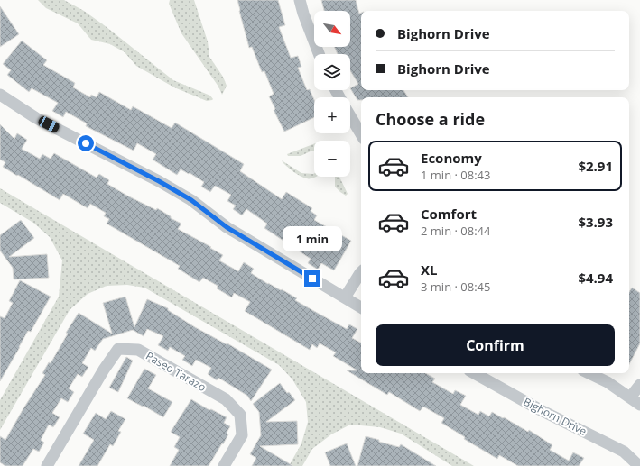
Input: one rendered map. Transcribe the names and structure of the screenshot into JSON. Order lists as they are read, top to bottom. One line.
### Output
{"streets":{"street":["Paseo Tarazo","Bighorn Drive"]},"north":"bottom right","page":{"map_buttons":["+","−"],"banner":["Bighorn Drive","Bighorn Drive"],"heading":"Choose a ride","list":[{"name":"Economy","note":"1 min · 08:43","value":"$2.91"},{"name":"Comfort","note":"2 min · 08:44","value":"$3.93"},{"name":"XL","note":"3 min · 08:45","value":"$4.94"}],"bubble":"1 min","buttons":"Confirm"}}
